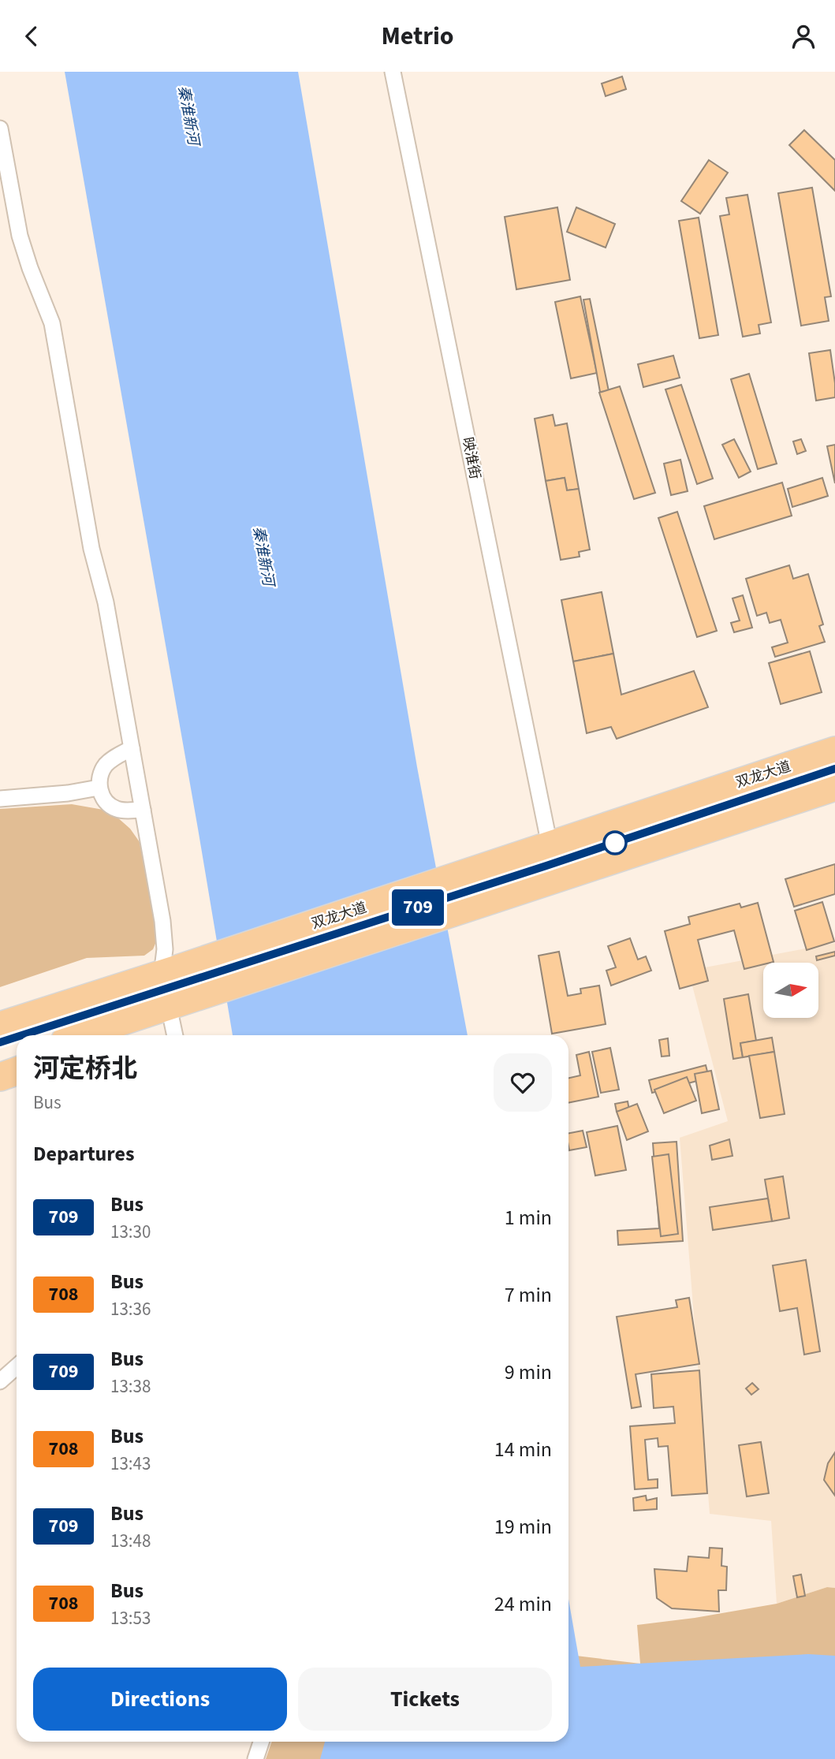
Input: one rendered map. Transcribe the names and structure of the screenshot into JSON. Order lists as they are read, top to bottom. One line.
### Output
{"streets":{"highway":["双龙大道"],"street":["映淮街"]},"crossings":[["映淮街","双龙大道"]],"water":["秦淮新河"],"lines":["bus line 709"],"north":"right","page":{"header":"Metrio","on_map":"709","heading":[["河定桥北","Bus"],"Departures"],"list":[{"mark":"709","name":"Bus","note":"13:30","value":"1 min"},{"mark":"708","name":"Bus","note":"13:36","value":"7 min"},{"mark":"709","name":"Bus","note":"13:38","value":"9 min"},{"mark":"708","name":"Bus","note":"13:43","value":"14 min"},{"mark":"709","name":"Bus","note":"13:48","value":"19 min"},{"mark":"708","name":"Bus","note":"13:53","value":"24 min"}],"buttons":["Directions","Tickets"]}}
